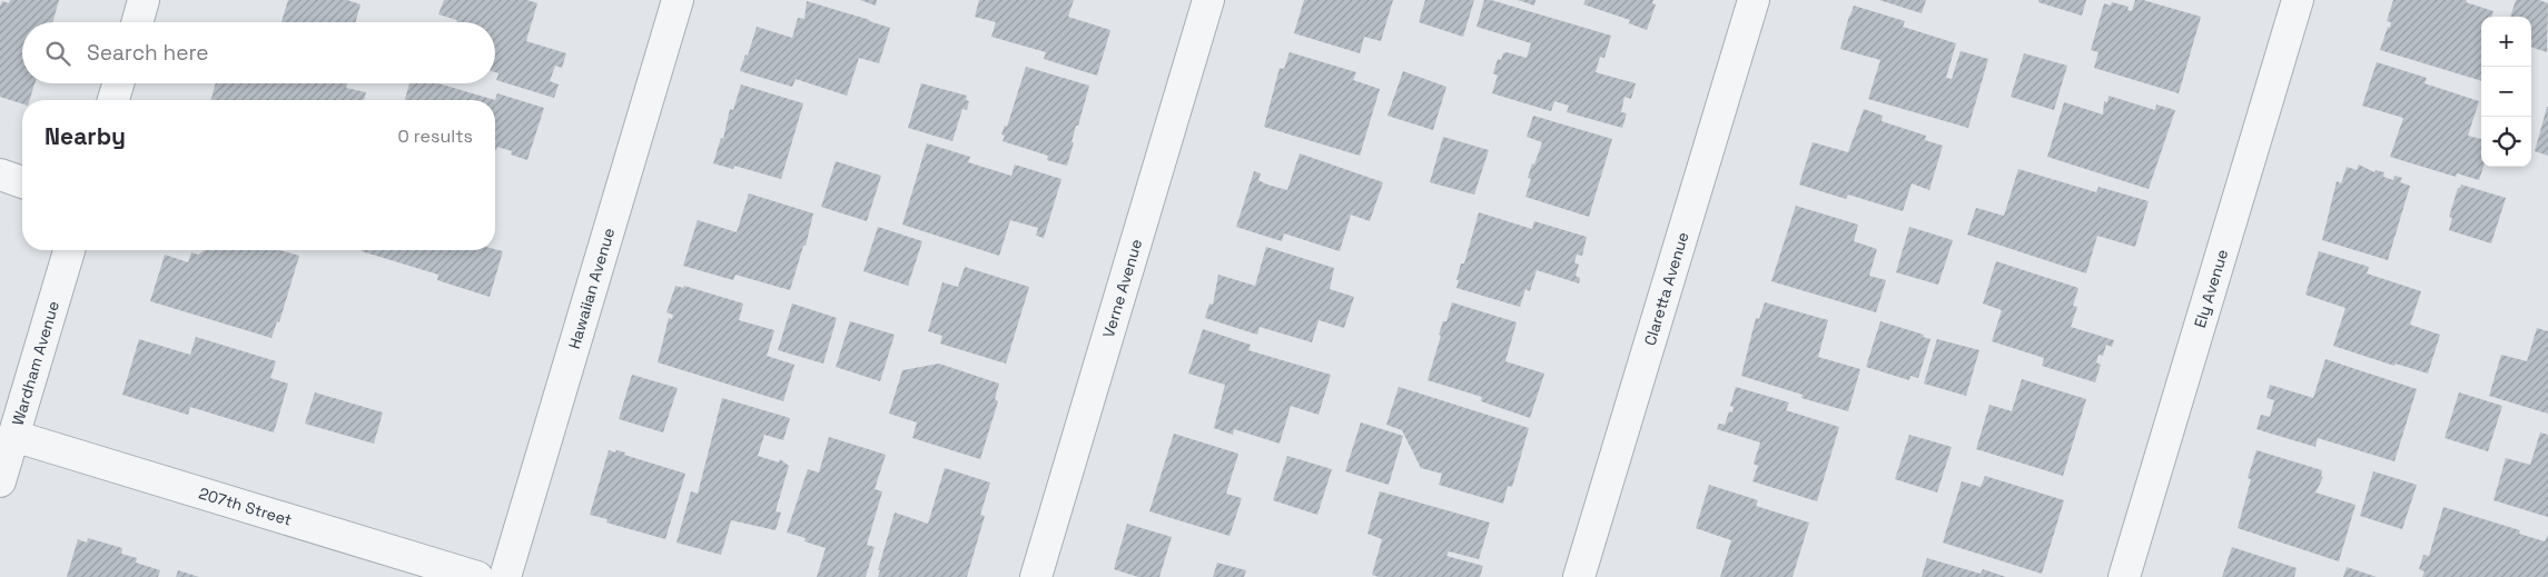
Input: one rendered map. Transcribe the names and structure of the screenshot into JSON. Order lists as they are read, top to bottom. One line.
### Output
{"streets":{"street":["Verne Avenue","Hawaiian Avenue","Claretta Avenue","Ely Avenue","Wardham Avenue","207th Street"]},"crossings":[["Wardham Avenue","207th Street"]],"page":{"map_buttons":["+","−"],"search":"Search here","heading":["Nearby","0 results"]}}
